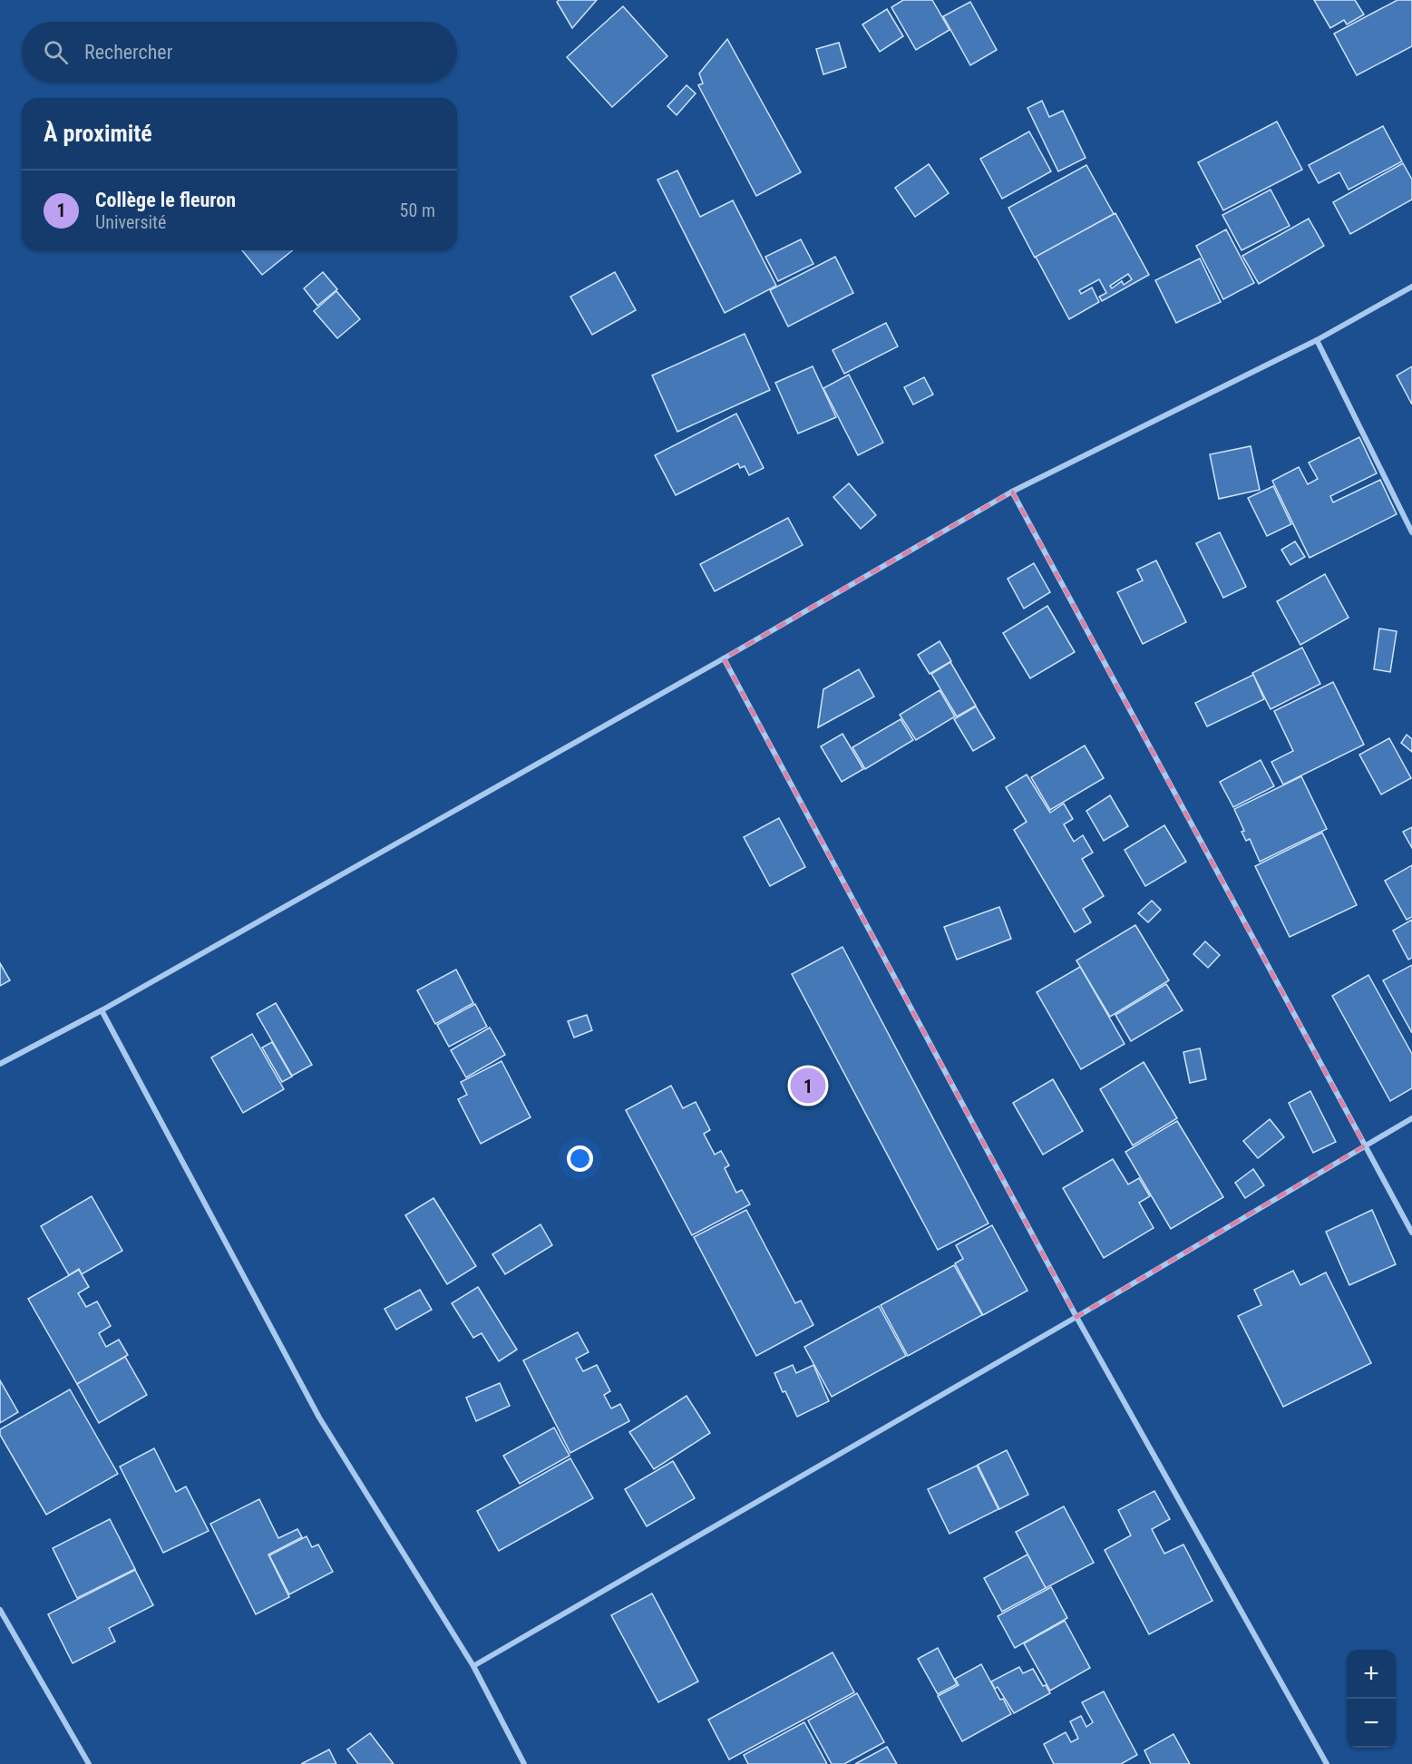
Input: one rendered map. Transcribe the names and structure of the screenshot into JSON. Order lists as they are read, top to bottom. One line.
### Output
{"page":{"search":"Rechercher","heading":"À proximité","list":[{"mark":"1","name":"Collège le fleuron","note":"Université","value":"50 m"}],"pins":"1","map_buttons":["+","−"]}}
